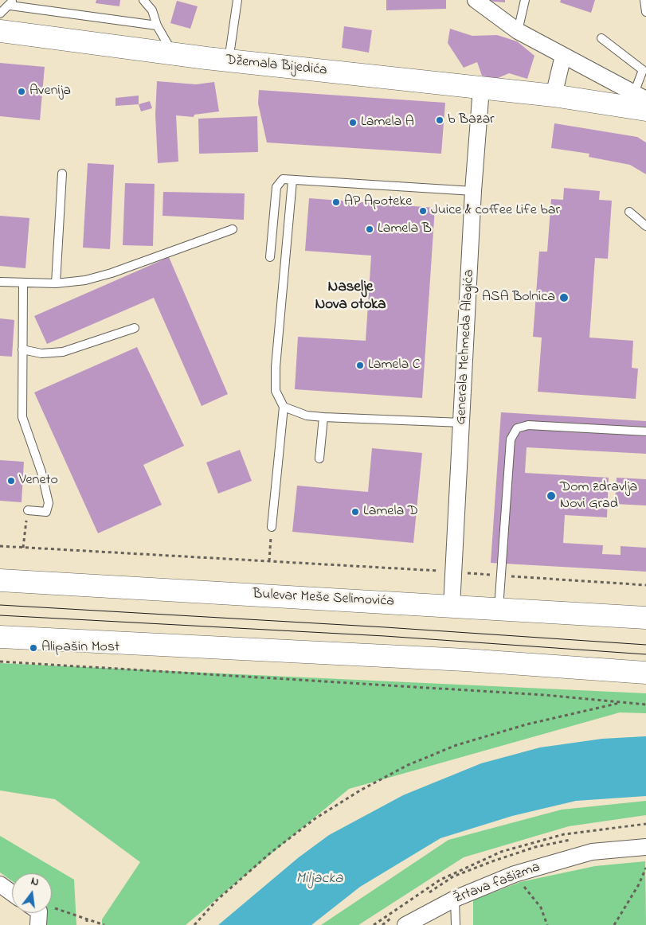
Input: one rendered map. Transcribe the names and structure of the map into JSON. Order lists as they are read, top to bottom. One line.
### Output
{"streets":{"main road":["Džemala Bijedića","Bulevar Meše Selimovića"],"street":["Generala Mehmeda Alagića","Žrtava fašizma"]},"crossings":[["Džemala Bijedića","Generala Mehmeda Alagića"],["Generala Mehmeda Alagića","Bulevar Meše Selimovića"]],"districts":["Naselje Nova otoka"],"water":["Miljacka"],"places":["Avenija","b Bazar","Lamela A","AP Apoteke","Juice & coffee Life bar","Lamela B","ASA Bolnica","Lamela C","Veneto","Dom zdravlja Novi Grad","Lamela D","Alipašin Most"],"north":"top"}
